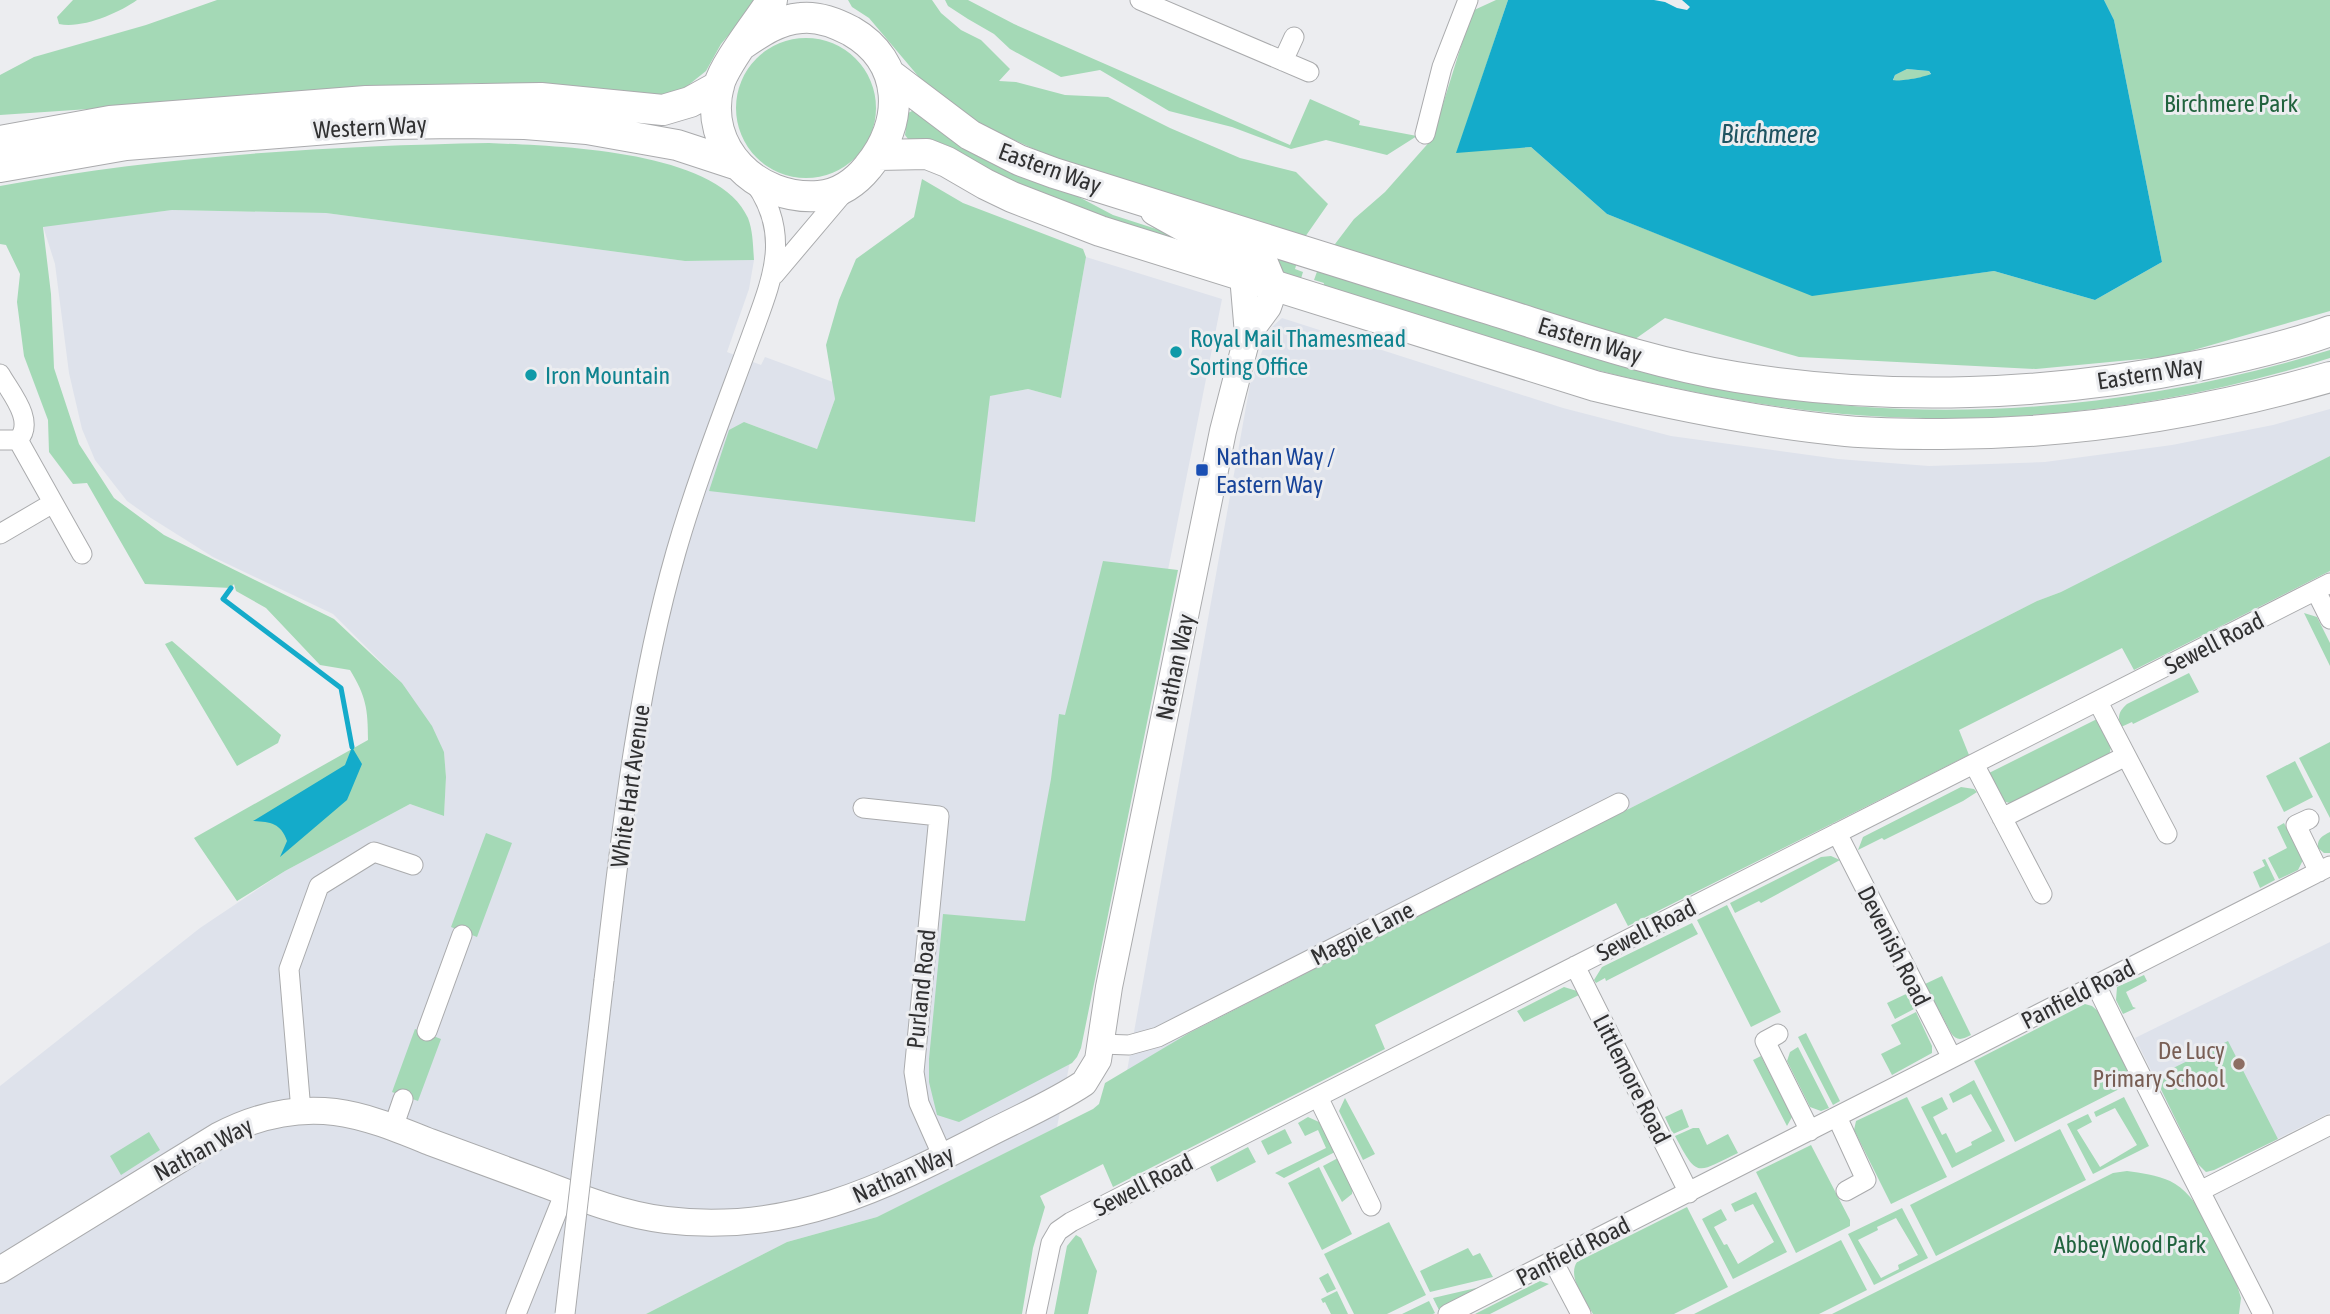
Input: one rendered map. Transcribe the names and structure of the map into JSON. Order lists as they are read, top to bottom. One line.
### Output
{"streets":{"main road":["Western Way","Eastern Way"],"street":["Sewell Road","Nathan Way","White Hart Avenue","Magpie Lane","Devenish Road","Purland Road","Panfield Road","Littlemore Road"]},"crossings":[["Western Way","Eastern Way"],["Western Way","White Hart Avenue"],["Eastern Way","Nathan Way"],["Eastern Way","White Hart Avenue"],["Sewell Road","Devenish Road"],["Sewell Road","Littlemore Road"],["Nathan Way","Magpie Lane"],["Nathan Way","Purland Road"],["Devenish Road","Panfield Road"],["Panfield Road","Littlemore Road"]],"water":["Birchmere"],"parks":["Birchmere Park","Abbey Wood Park"],"places":{"other":["Royal Mail Thamesmead Sorting Office","Iron Mountain","De Lucy Primary School"],"transit":["Nathan Way / Eastern Way"]}}
